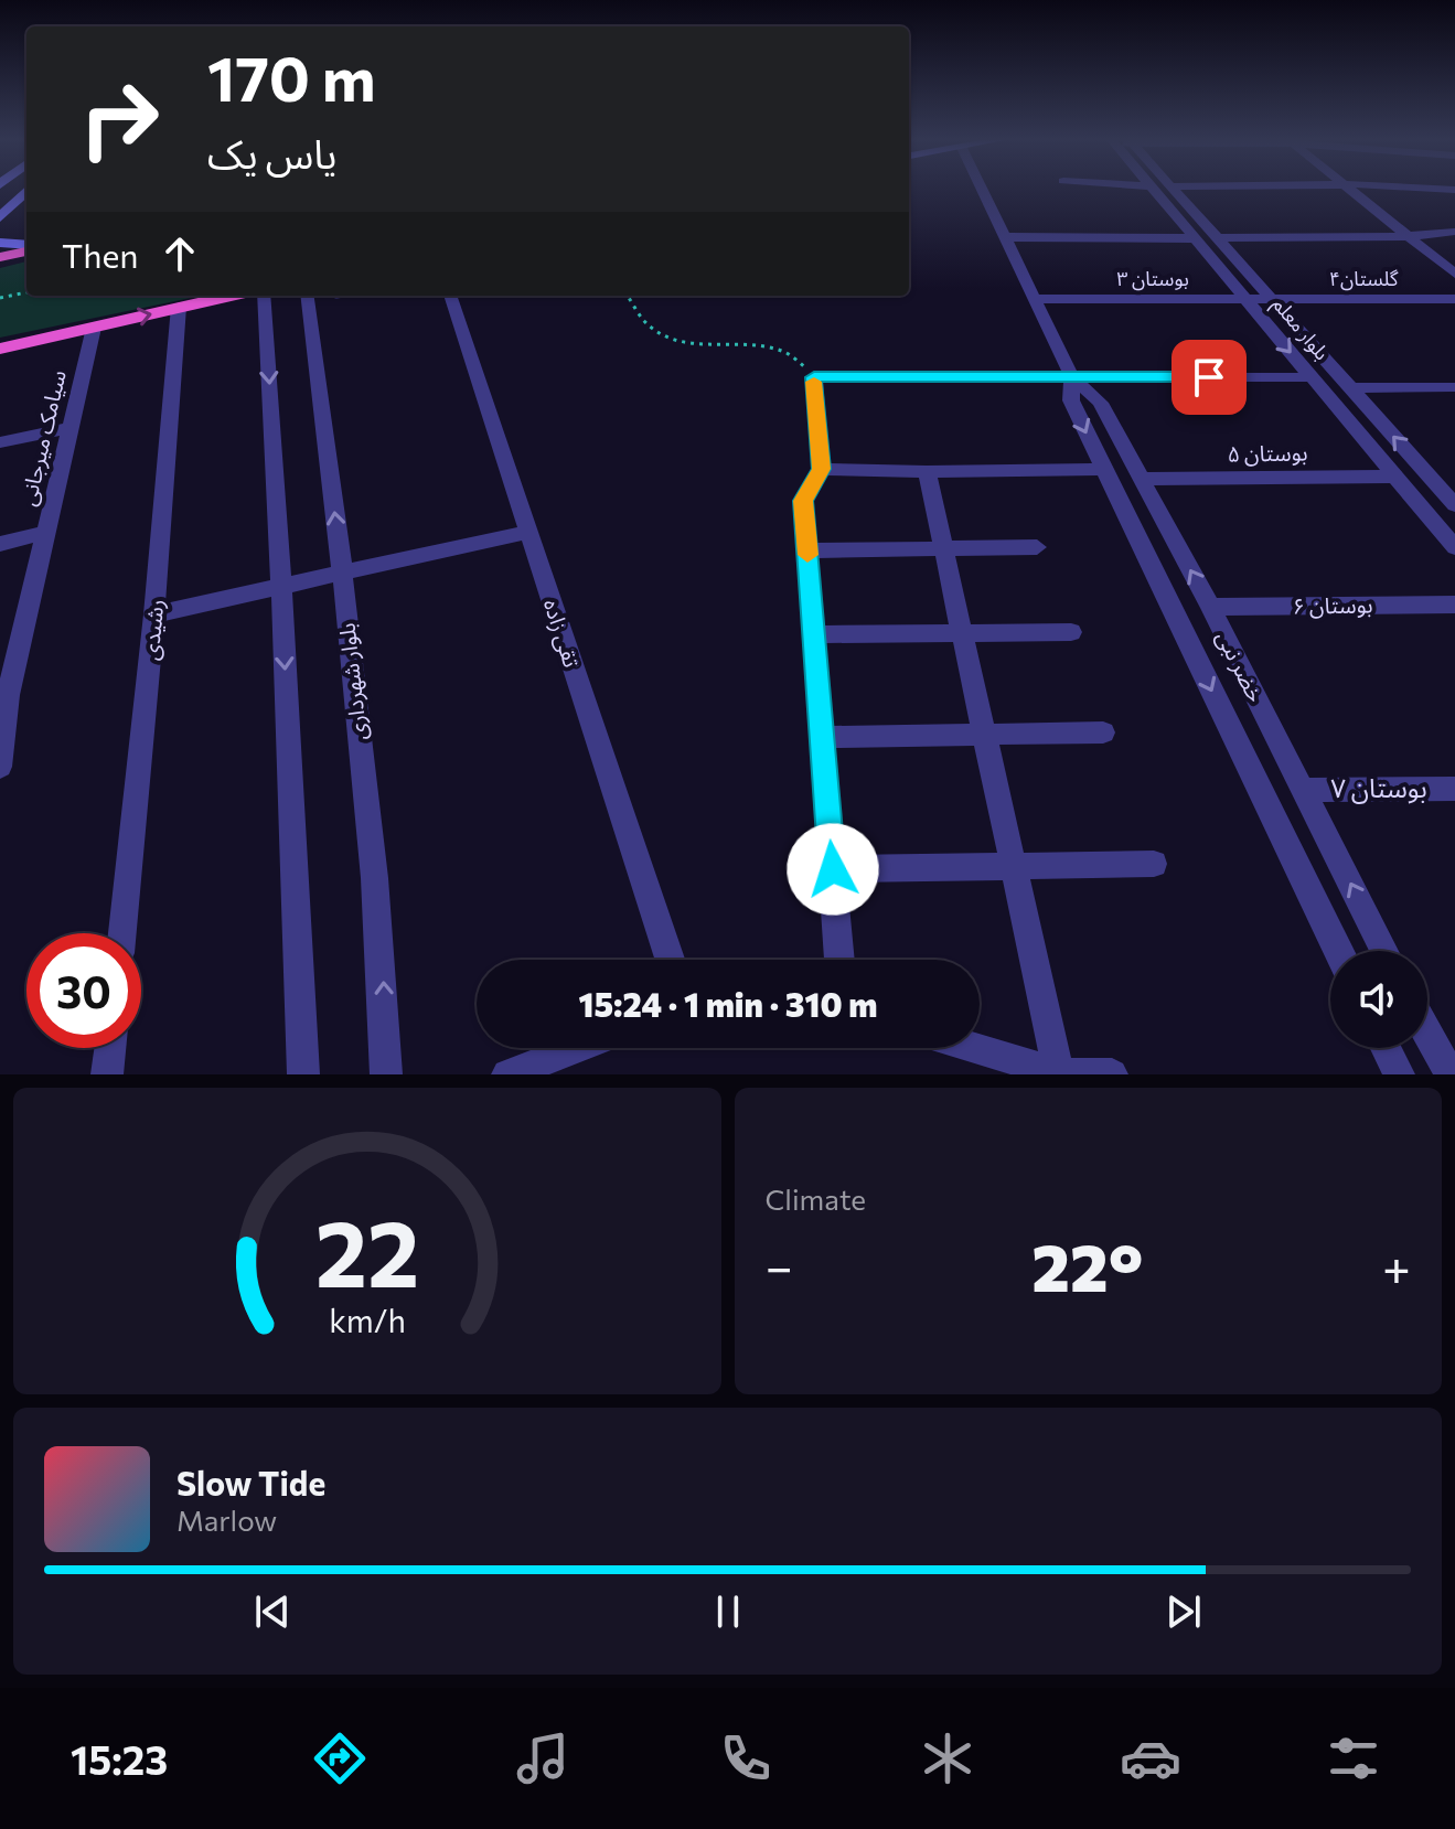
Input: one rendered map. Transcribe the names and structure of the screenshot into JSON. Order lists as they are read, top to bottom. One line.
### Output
{"streets":{"street":["بوستان ۳","گلستان۴","بلوار معلم","سیامک میرجانی","بوستان ۵","بوستان ۶","رشیدی","تقی زاده","خضر نبی","بلوار شهرداری","بوستان ۷"]},"crossings":[["بوستان ۳","گلستان۴"],["بوستان ۳","بلوار معلم"],["بوستان ۳","خضر نبی"],["گلستان۴","بلوار معلم"],["بلوار معلم","بوستان ۵"],["بوستان ۵","خضر نبی"],["بوستان ۶","خضر نبی"],["خضر نبی","بوستان ۷"]],"page":{"turn":["170 m","یاس یک"],"then":"Then","limit":"30","trip":"15:24 · 1 min · 310 m","tile":"Climate","heat":["−","22°","+"],"song":["Slow Tide","Marlow"],"tabs":"15:23","gauge":["22","km/h"]}}
